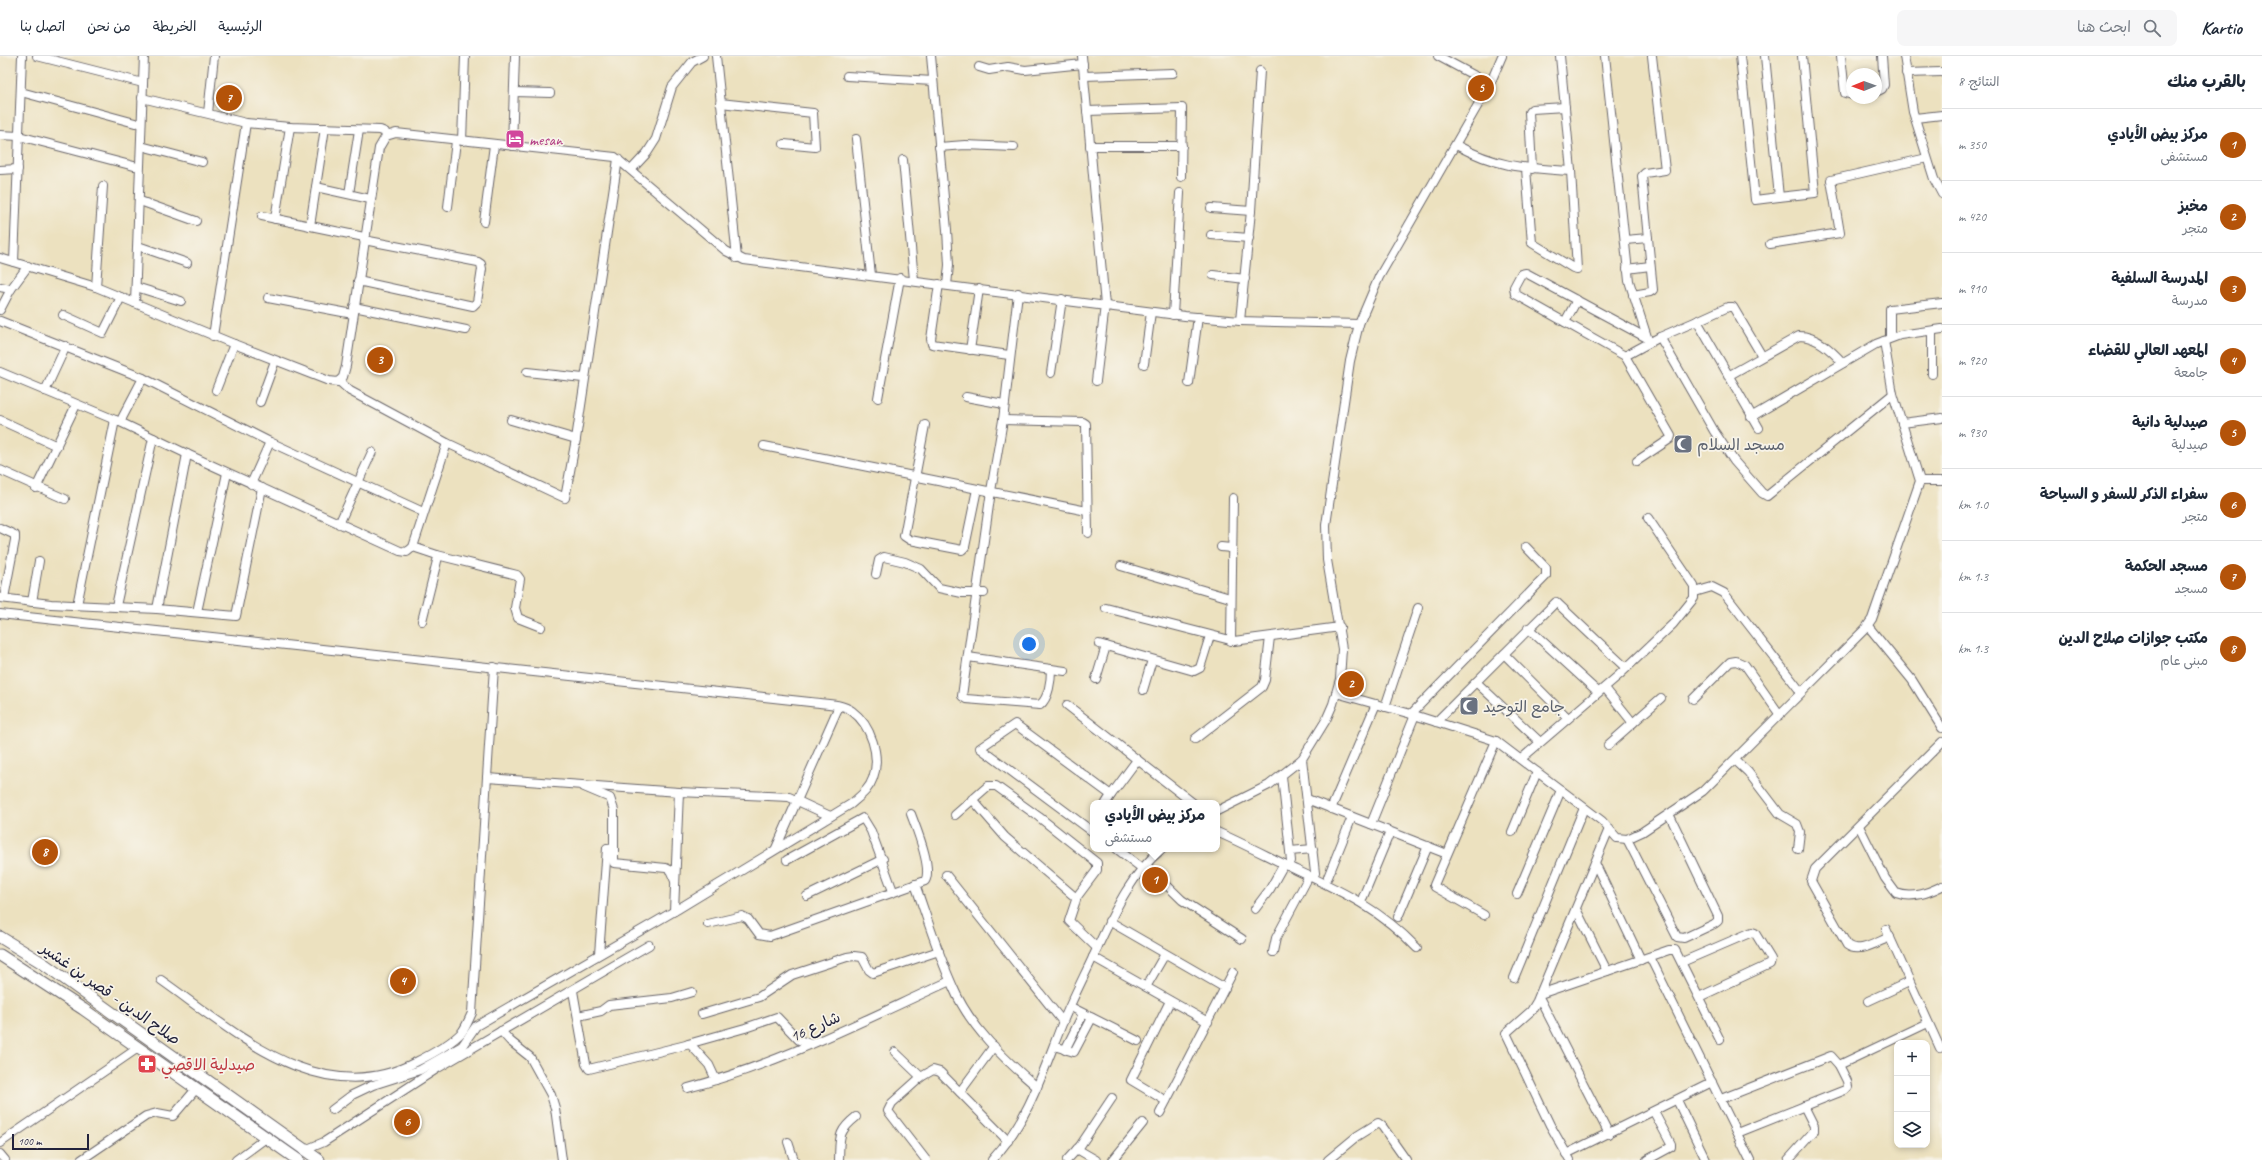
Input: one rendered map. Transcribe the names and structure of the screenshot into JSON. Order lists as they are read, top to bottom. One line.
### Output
{"streets":{"highway":["صلاح الدين - قصر بن غشير"],"street":["شارع 16"]},"places":{"hotel":["mesan"],"mosque":["مسجد السلام","جامع التوحيد"],"pharmacy":["صيدلية الاقصي"]},"scale_bar":"100 m","north":"left","page":{"header":"Kartio","search":"ابحث هنا","nav":["الرئيسية","الخريطة","من نحن","اتصل بنا"],"heading":["بالقرب منك","النتائج: 8"],"pins":["5","7","3","2","8","1","4","6"],"list":[{"mark":"1","name":"مركز بيض الأيادي","note":"مستشفى","value":"350 m"},{"mark":"2","name":"مخبز","note":"متجر","value":"420 m"},{"mark":"3","name":"المدرسة السلفية","note":"مدرسة","value":"910 m"},{"mark":"4","name":"المعهد العالي للقضاء","note":"جامعة","value":"920 m"},{"mark":"5","name":"صيدلية دانية","note":"صيدلية","value":"930 m"},{"mark":"6","name":"سفراء الذكر للسفر و السياحة","note":"متجر","value":"1.0 km"},{"mark":"7","name":"مسجد الحكمة","note":"مسجد","value":"1.3 km"},{"mark":"8","name":"مكتب جوازات صلاح الدين","note":"مبنى عام","value":"1.3 km"}],"popup":["مركز بيض الأيادي","مستشفى"],"map_buttons":["+","−"],"scale":"100 m"}}
